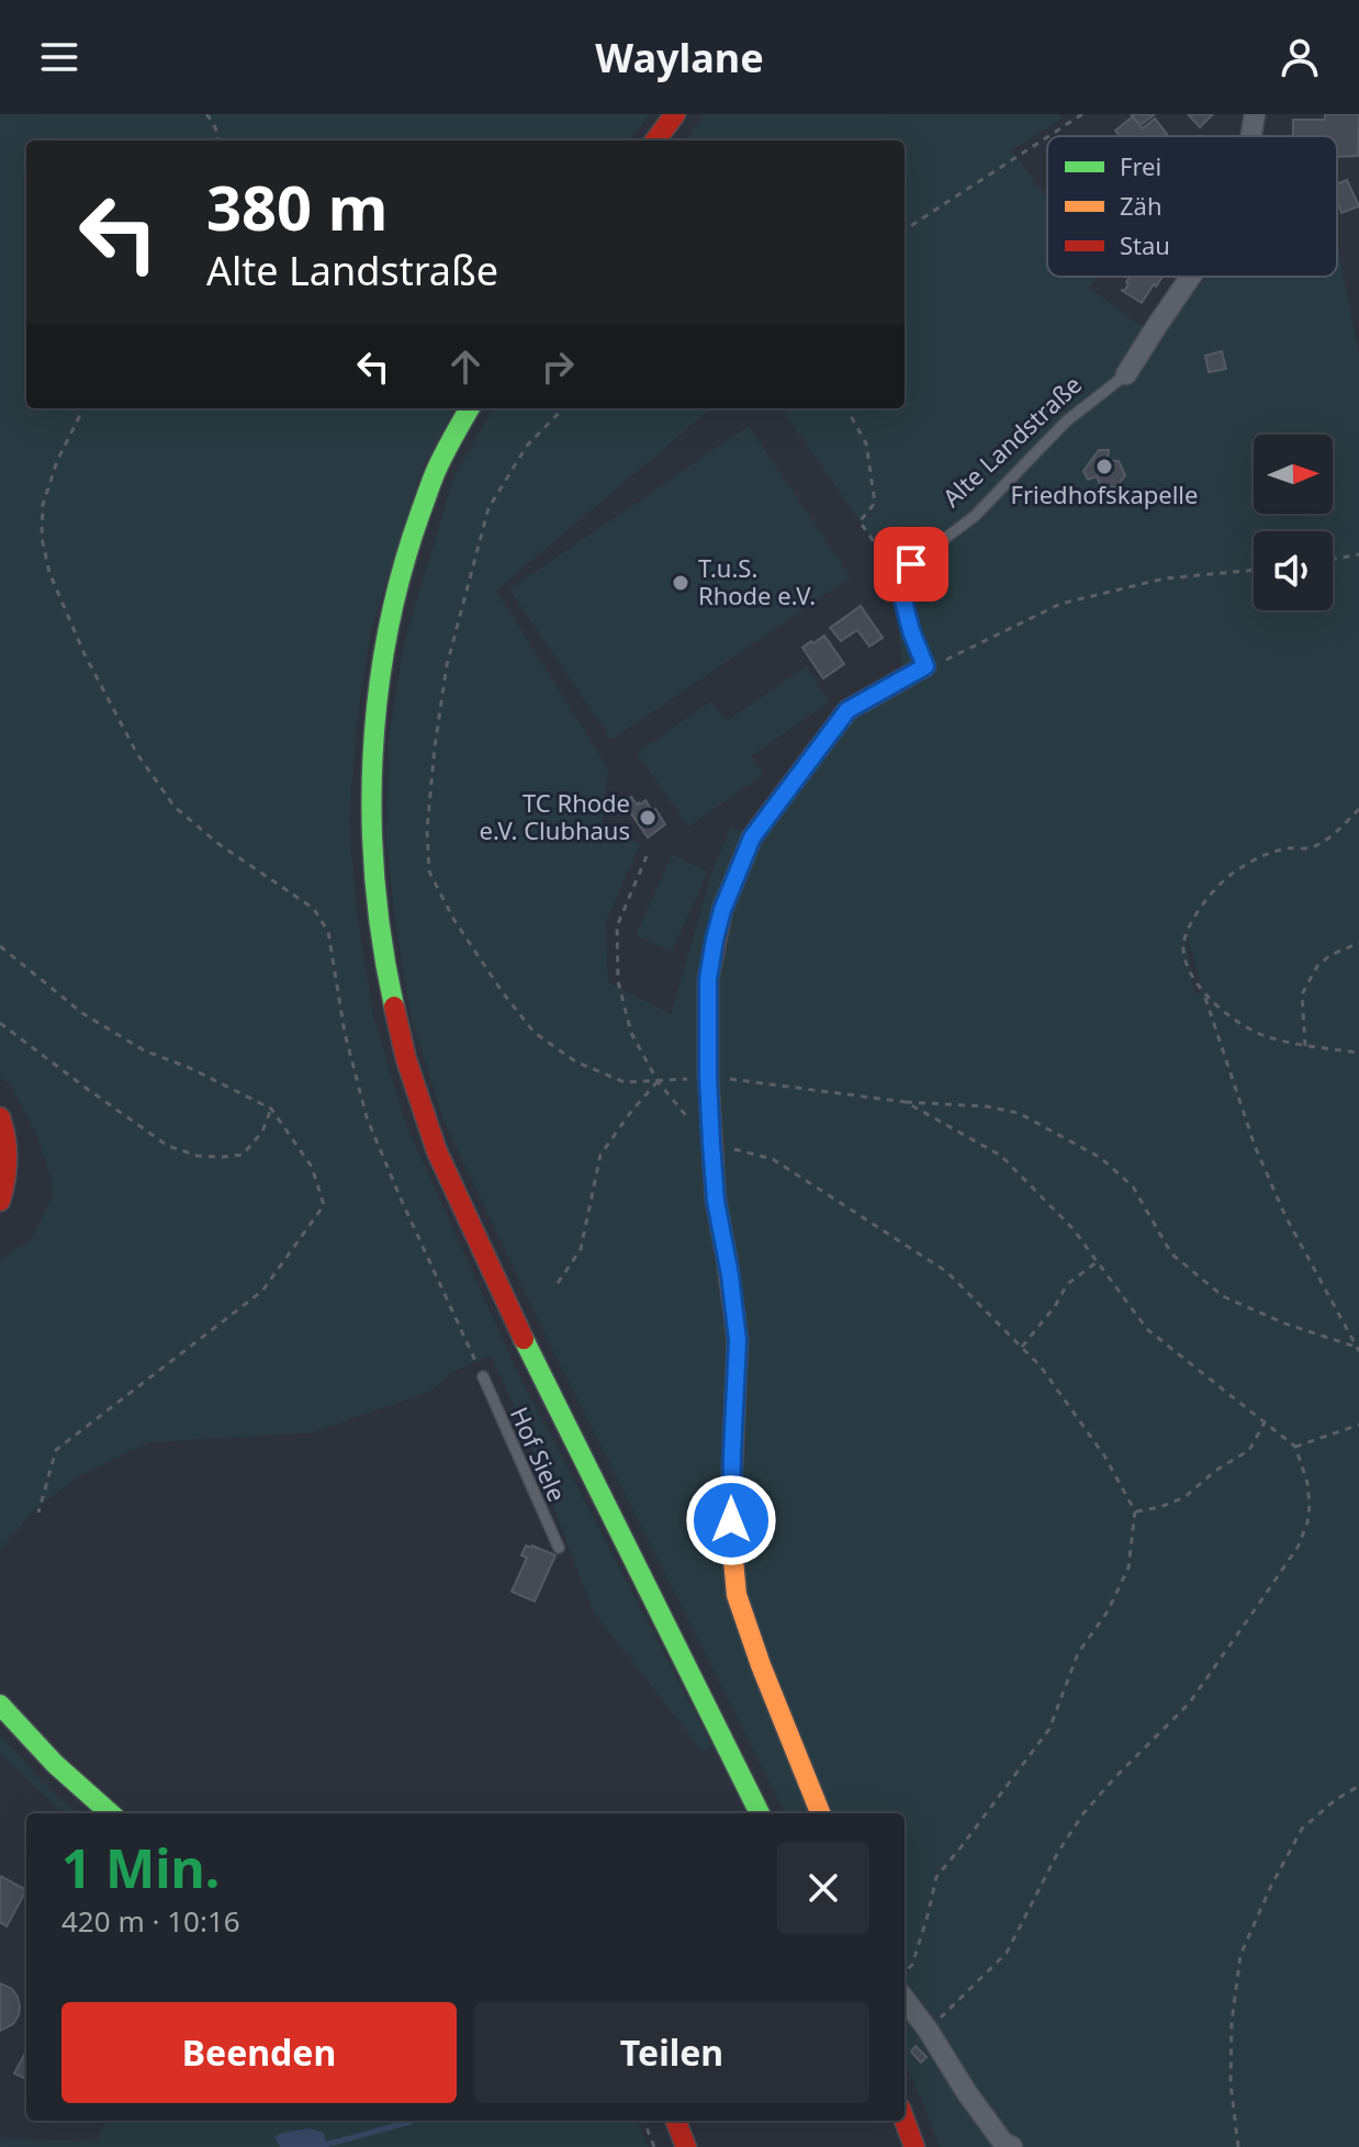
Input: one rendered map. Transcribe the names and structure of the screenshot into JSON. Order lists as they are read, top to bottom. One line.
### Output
{"streets":{"street":["Alte Landstraße"],"lane":["Hof Siele"]},"places":["Friedhofskapelle","T.u.S. Rhode e.V.","TC Rhode e.V. Clubhaus"],"legend":["Frei","Zäh","Stau"],"north":"right","page":{"header":"Waylane","turn":["380 m","Alte Landstraße"],"heading":["1 Min.","420 m · 10:16"],"buttons":["Beenden","Teilen"]}}
